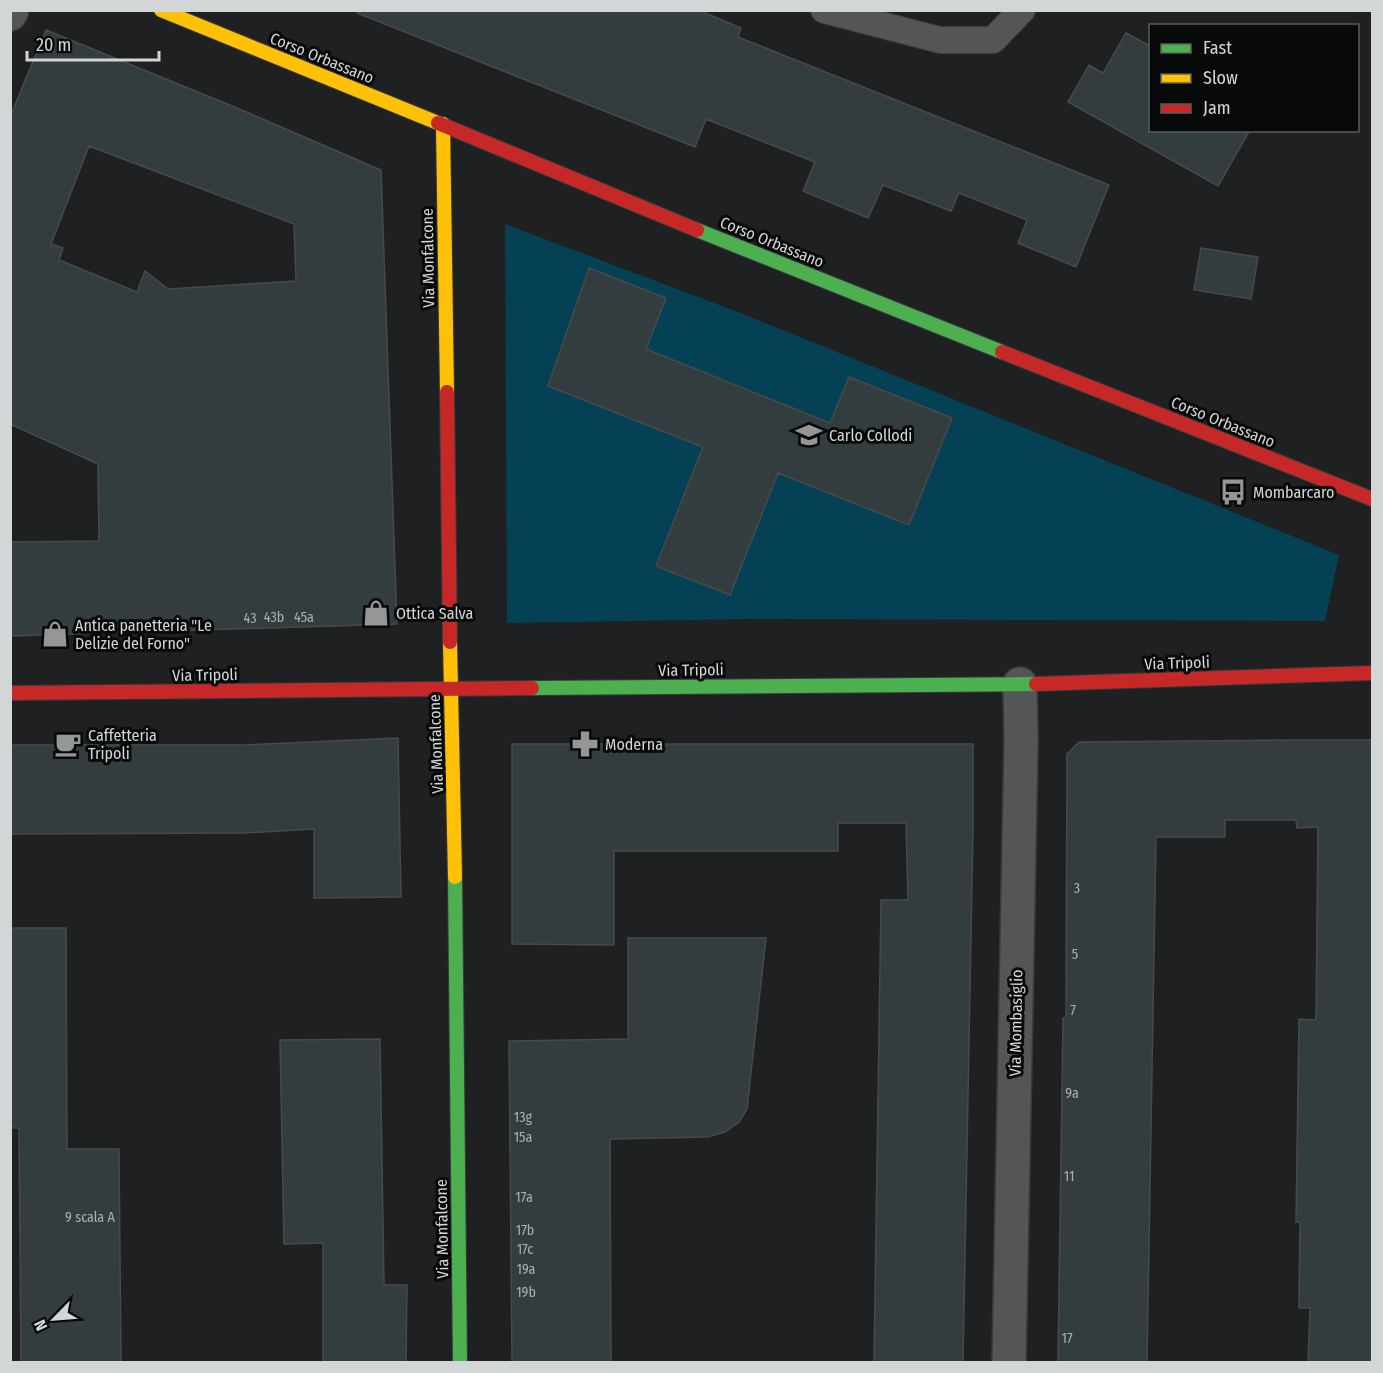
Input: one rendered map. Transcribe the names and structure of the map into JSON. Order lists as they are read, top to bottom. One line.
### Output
{"streets":{"street":["Corso Orbassano","Via Monfalcone","Via Tripoli","Via Mombasiglio"]},"crossings":[["Corso Orbassano","Via Monfalcone"],["Via Monfalcone","Via Tripoli"],["Via Tripoli","Via Mombasiglio"]],"places":{"school or university":["Carlo Collodi"],"bus stop":["Mombarcaro"],"shop":["Ottica Salva","Antica panetteria \"Le Delizie del Forno\""],"cafe":["Caffetteria Tripoli"],"pharmacy":["Moderna"]},"house_numbers":["43b","45a","43","3","5","7","9a","13g","15a","11","17a","9 scala A","17b","17c","19a","19b","17"],"legend":["Fast","Slow","Jam"],"scale_bar":"20 m","north":"bottom left"}
